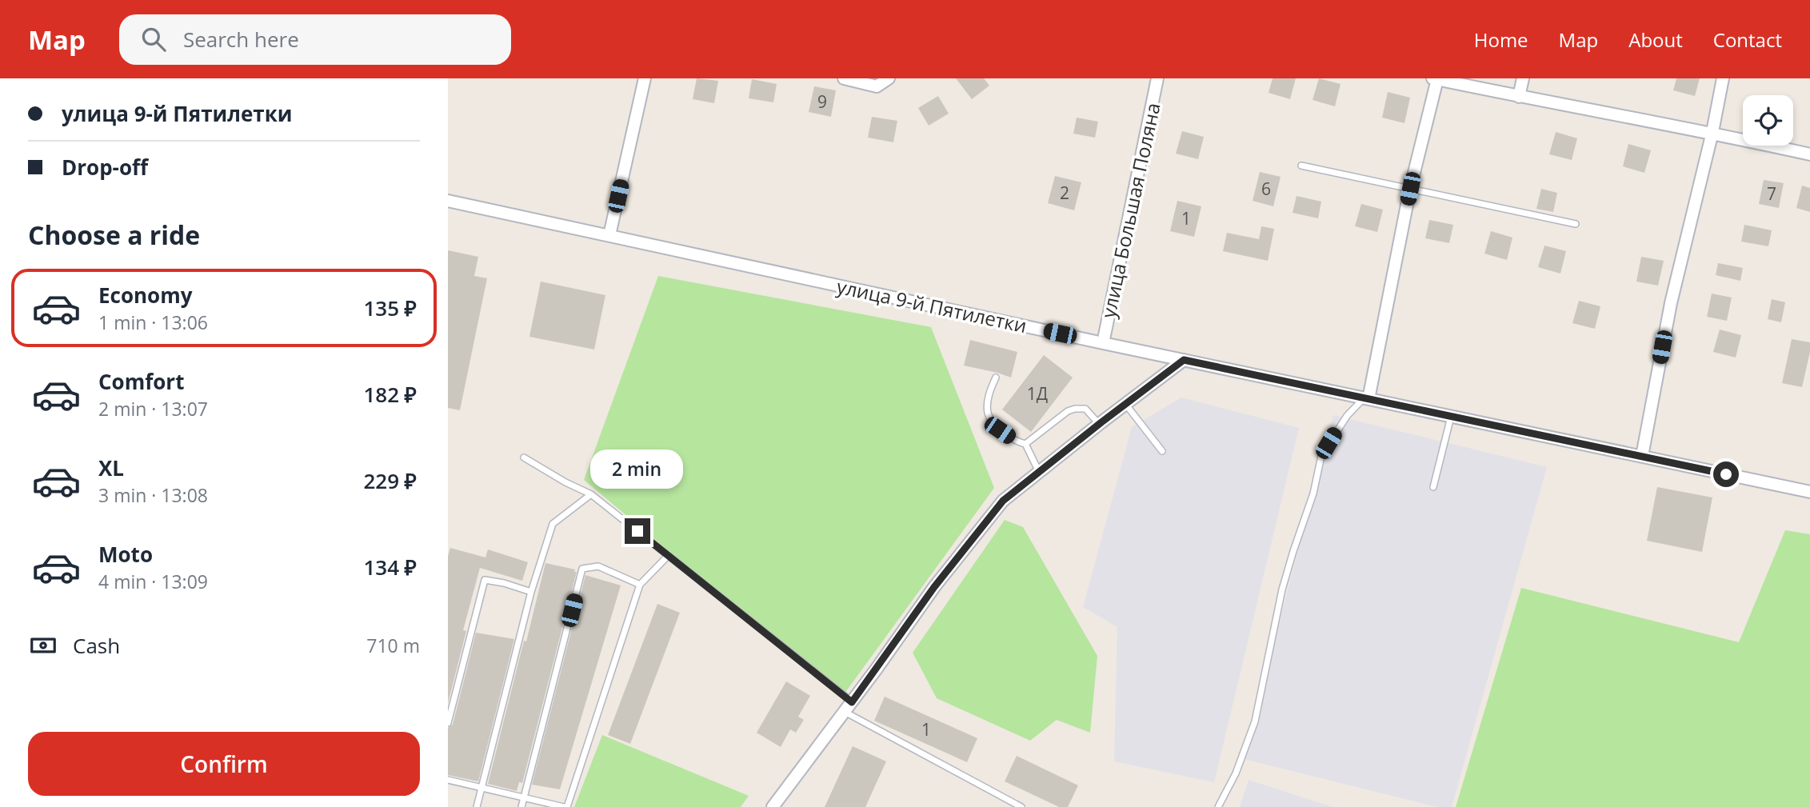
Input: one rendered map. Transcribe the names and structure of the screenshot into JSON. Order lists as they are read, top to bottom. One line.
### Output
{"streets":{"street":["улица Большая Поляна","улица 9-й Пятилетки"]},"crossings":[["улица Большая Поляна","улица 9-й Пятилетки"]],"house_numbers":["9","6","2","7","1","1Д","1"],"page":{"header":"Map","search":"Search here","nav":["Home","Map","About","Contact"],"banner":["улица 9-й Пятилетки","Drop-off"],"heading":"Choose a ride","list":[{"name":"Economy","note":"1 min · 13:06","value":"135 ₽"},{"name":"Comfort","note":"2 min · 13:07","value":"182 ₽"},{"name":"XL","note":"3 min · 13:08","value":"229 ₽"},{"name":"Moto","note":"4 min · 13:09","value":"134 ₽"}],"bubble":"2 min","pay":["Cash","710 m"],"buttons":"Confirm"}}
